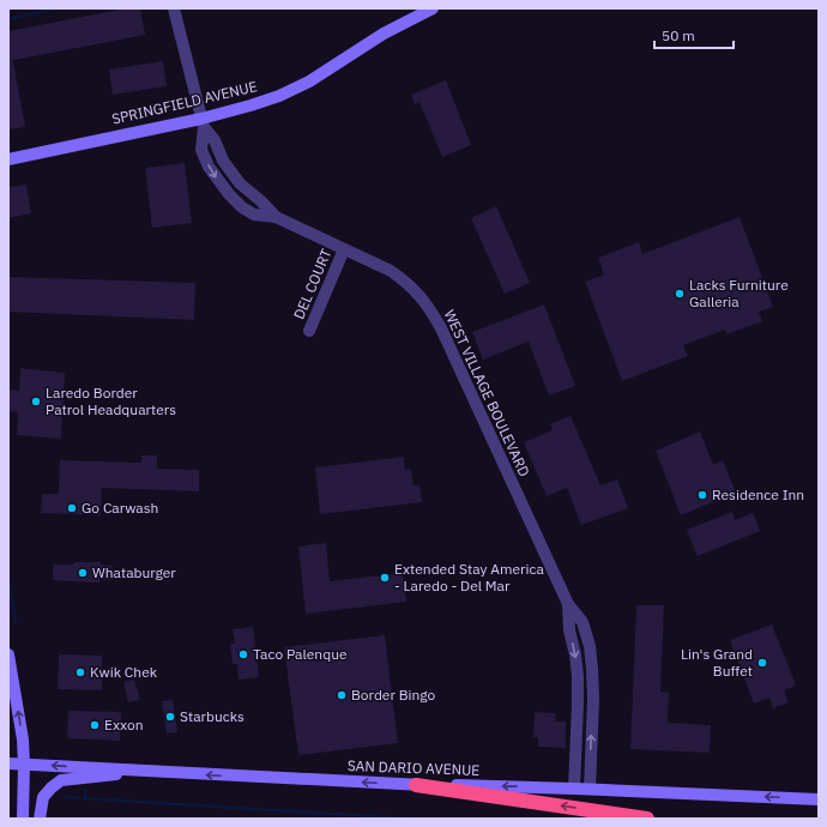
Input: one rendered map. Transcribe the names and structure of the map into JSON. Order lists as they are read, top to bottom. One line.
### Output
{"streets":{"main road":["SPRINGFIELD AVENUE","SAN DARIO AVENUE"],"street":["DEL COURT","WEST VILLAGE BOULEVARD"]},"crossings":[["SPRINGFIELD AVENUE","WEST VILLAGE BOULEVARD"],["DEL COURT","WEST VILLAGE BOULEVARD"],["WEST VILLAGE BOULEVARD","SAN DARIO AVENUE"]],"one_way":["SAN DARIO AVENUE"],"places":["Lacks Furniture Galleria","Laredo Border Patrol Headquarters","Residence Inn","Go Carwash","Whataburger","Extended Stay America - Laredo - Del Mar","Taco Palenque","Lin's Grand Buffet","Kwik Chek","Border Bingo","Starbucks","Exxon"],"scale_bar":"50 m"}
